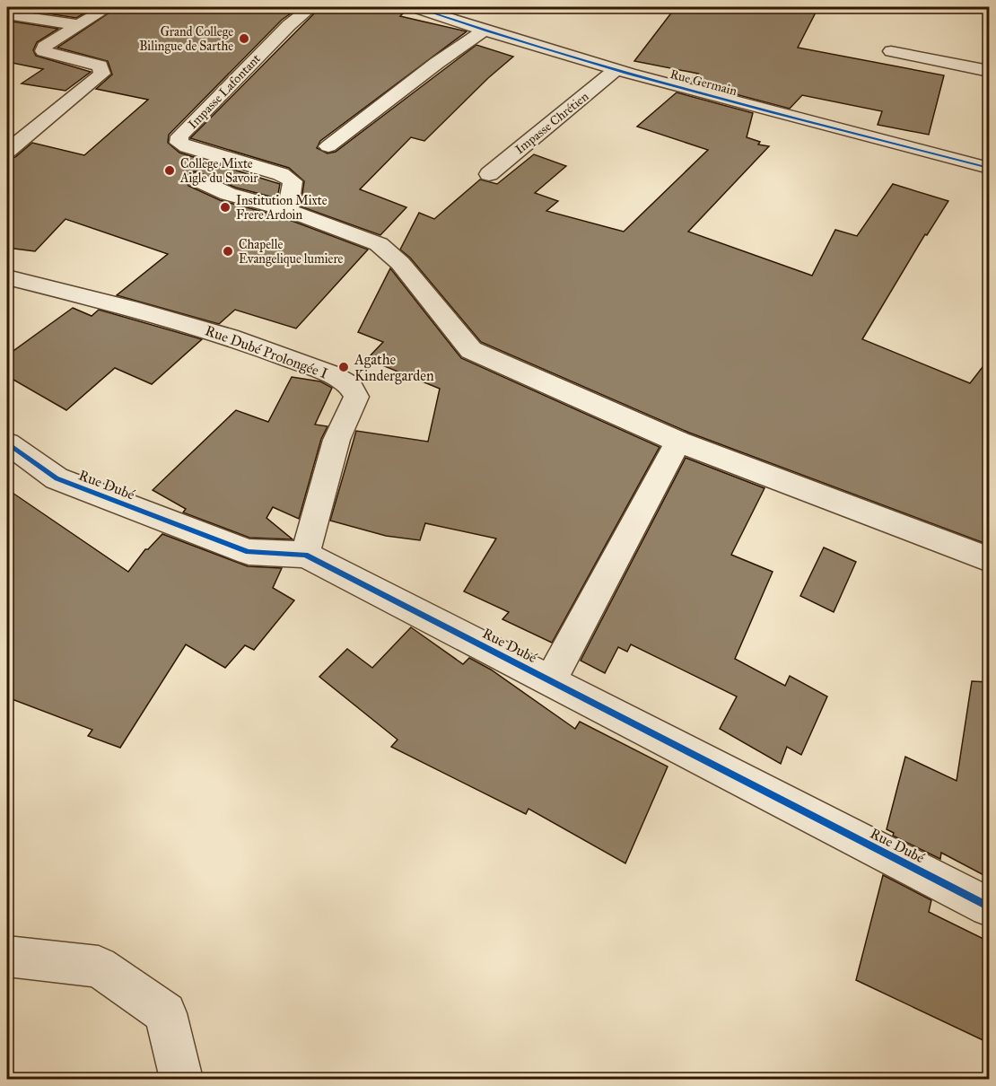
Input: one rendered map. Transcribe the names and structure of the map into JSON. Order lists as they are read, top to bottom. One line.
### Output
{"streets":{"street":["Rue Germain","Impasse Lafontant","Impasse Chrétien","Rue Dubé Prolongée I","Rue Dubé"]},"crossings":[["Rue Germain","Impasse Chrétien"],["Rue Dubé Prolongée I","Rue Dubé"]],"places":["Grand College Bilingue de Sarthe","College Mixte Aigle du Savoir","Institution Mixte Frere Ardoin","Chapelle Evangelique lumiere","Agathe Kindergarden"]}
